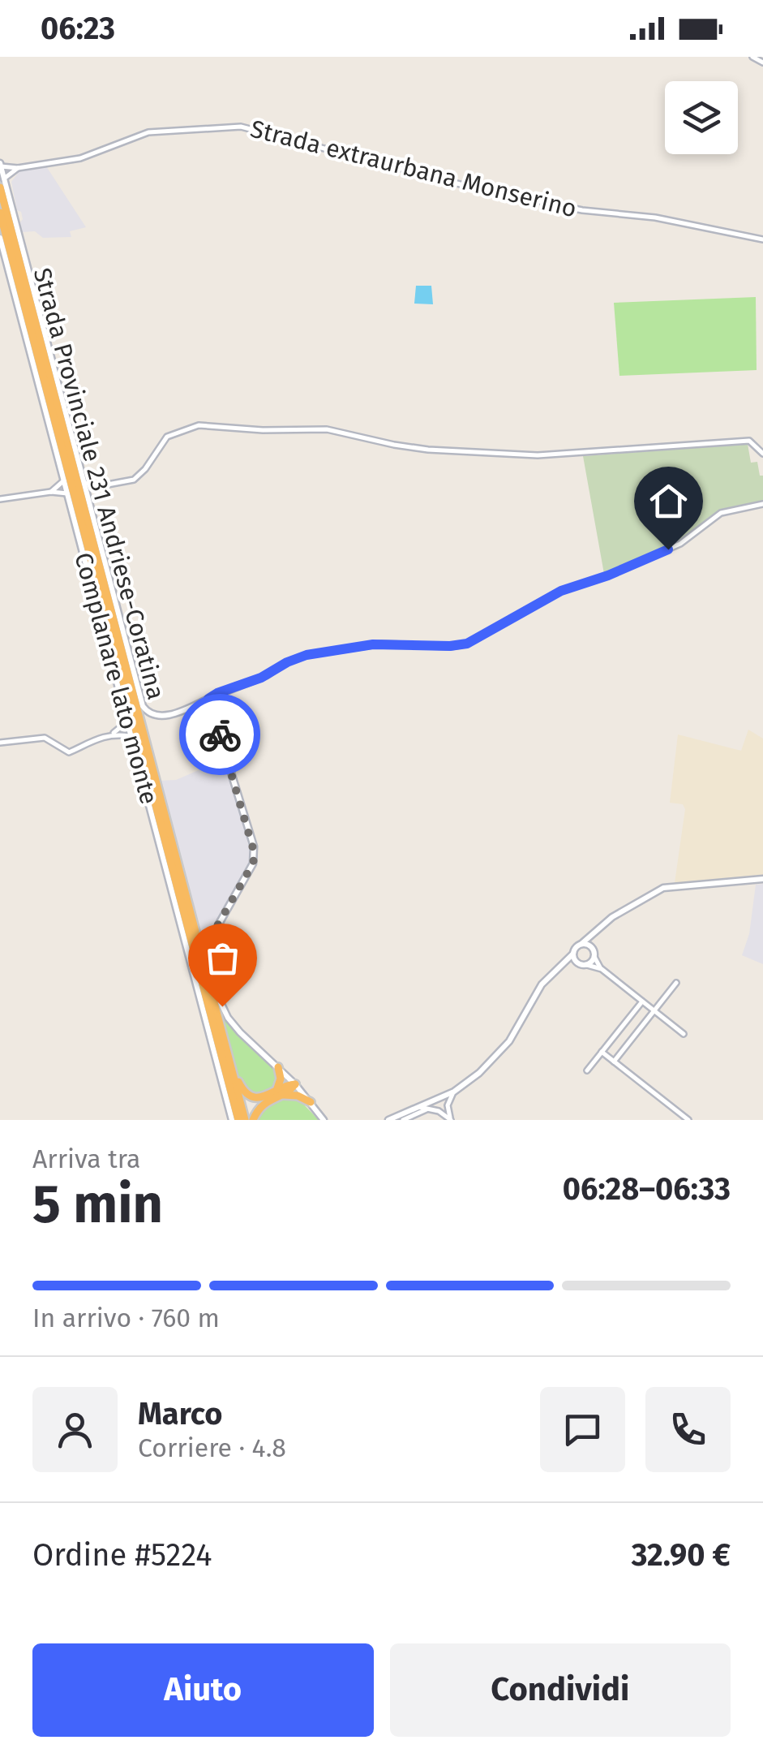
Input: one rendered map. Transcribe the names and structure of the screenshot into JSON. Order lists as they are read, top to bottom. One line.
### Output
{"streets":{"highway":["Strada Provinciale 231 Andriese-Coratina"],"street":["Strada extraurbana Monserino","Complanare lato monte"]},"page":{"status":"06:23","heading":["5 min","Arriva tra","06:28–06:33"],"panel":["Marco","Corriere · 4.8","Ordine #5224","32.90 €"],"bar":"In arrivo · 760 m","buttons":["Aiuto","Condividi"]}}
